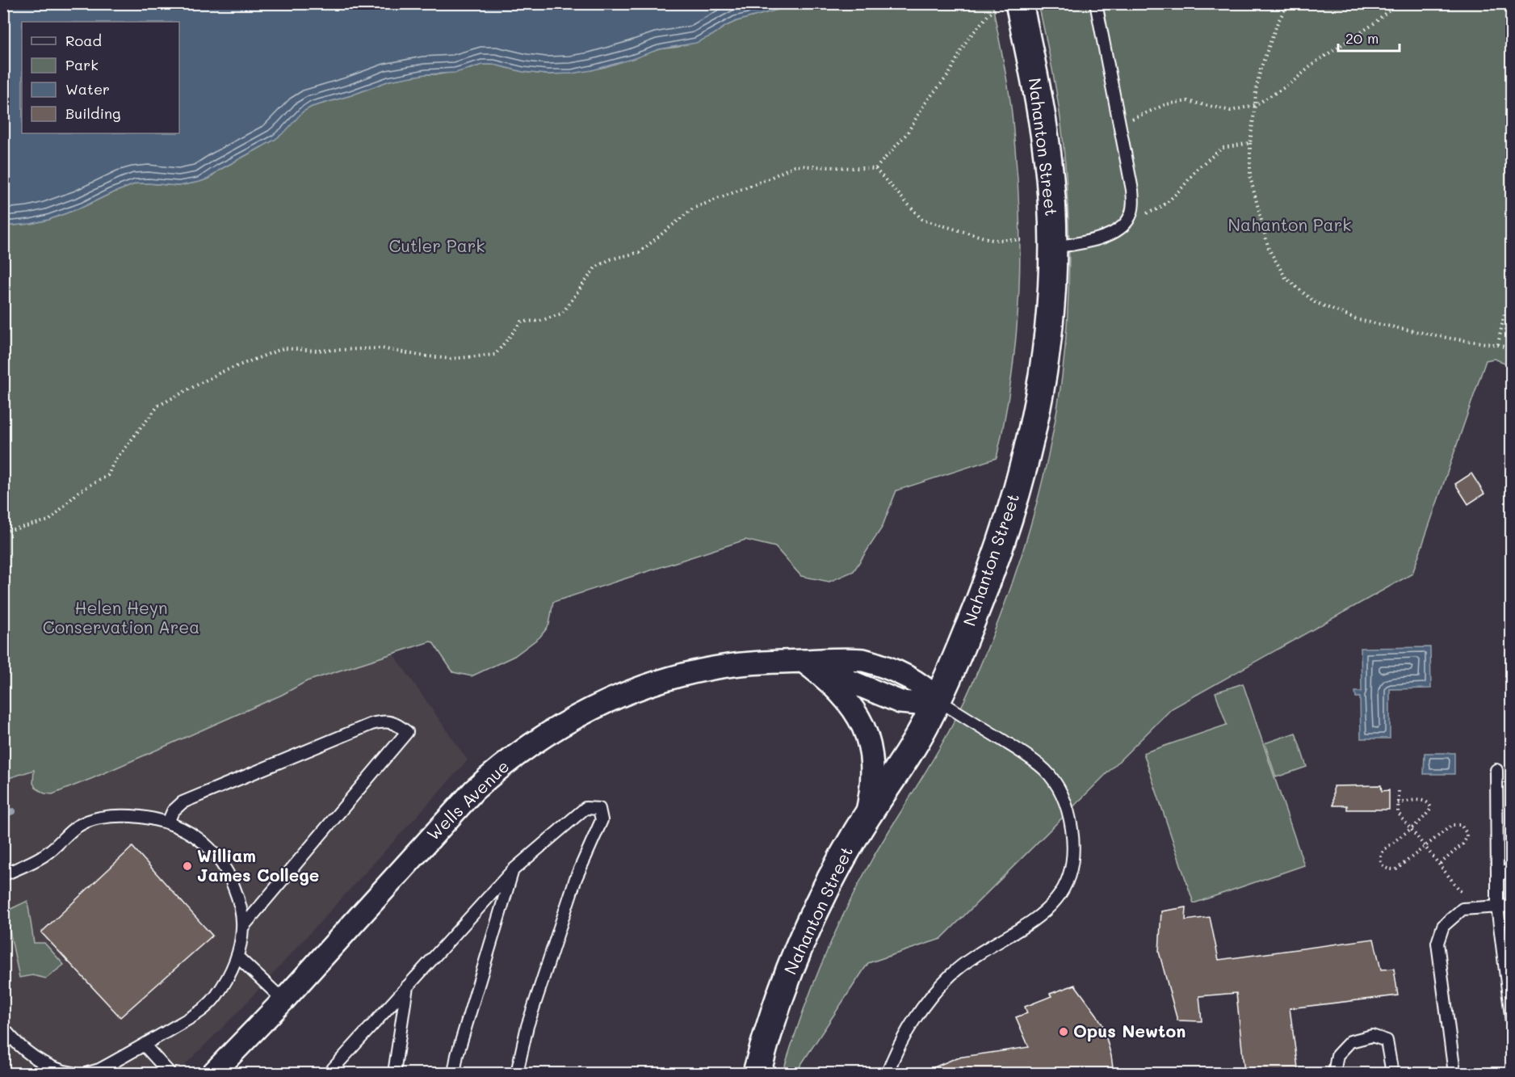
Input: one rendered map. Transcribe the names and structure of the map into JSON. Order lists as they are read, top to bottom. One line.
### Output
{"streets":{"main road":["Nahanton Street"],"street":["Wells Avenue"]},"crossings":[["Nahanton Street","Wells Avenue"]],"parks":["Nahanton Park","Cutler Park","Helen Heyn Conservation Area"],"places":["William James College","Opus Newton"],"legend":["Road","Park","Water","Building"],"scale_bar":"20 m"}
